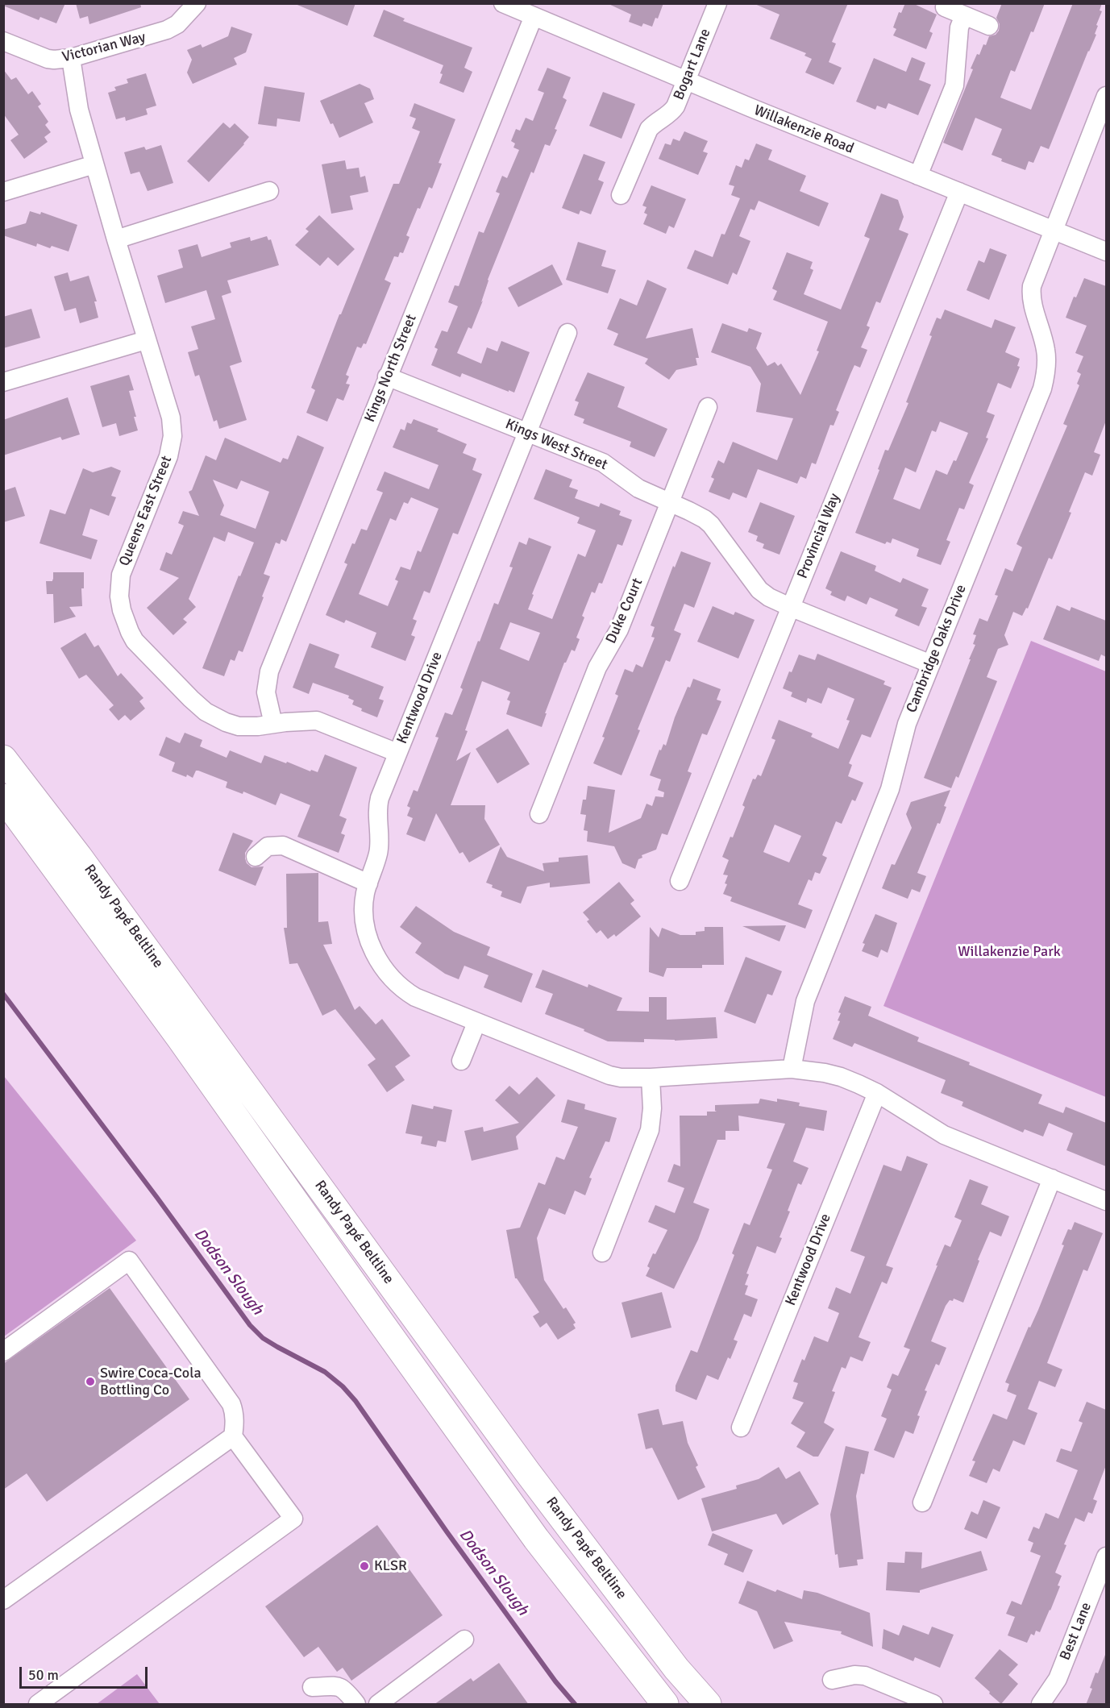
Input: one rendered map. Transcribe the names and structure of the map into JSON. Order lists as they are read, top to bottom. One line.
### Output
{"streets":{"highway":["Randy Papé Beltline"],"street":["Victorian Way","Bogart Lane","Willakenzie Road","Kings North Street","Kings West Street","Queens East Street","Provincial Way","Duke Court","Cambridge Oaks Drive","Kentwood Drive","Best Lane"]},"crossings":[["Victorian Way","Queens East Street"],["Bogart Lane","Willakenzie Road"],["Willakenzie Road","Kings North Street"],["Willakenzie Road","Provincial Way"],["Willakenzie Road","Cambridge Oaks Drive"],["Kings North Street","Kings West Street"],["Kings North Street","Queens East Street"],["Kings West Street","Provincial Way"],["Kings West Street","Duke Court"],["Kings West Street","Cambridge Oaks Drive"],["Kings West Street","Kentwood Drive"],["Queens East Street","Kentwood Drive"],["Cambridge Oaks Drive","Kentwood Drive"]],"water":["Dodson Slough"],"parks":["Willakenzie Park"],"places":["Swire Coca-Cola Bottling Co","KLSR"],"scale_bar":"50 m"}
